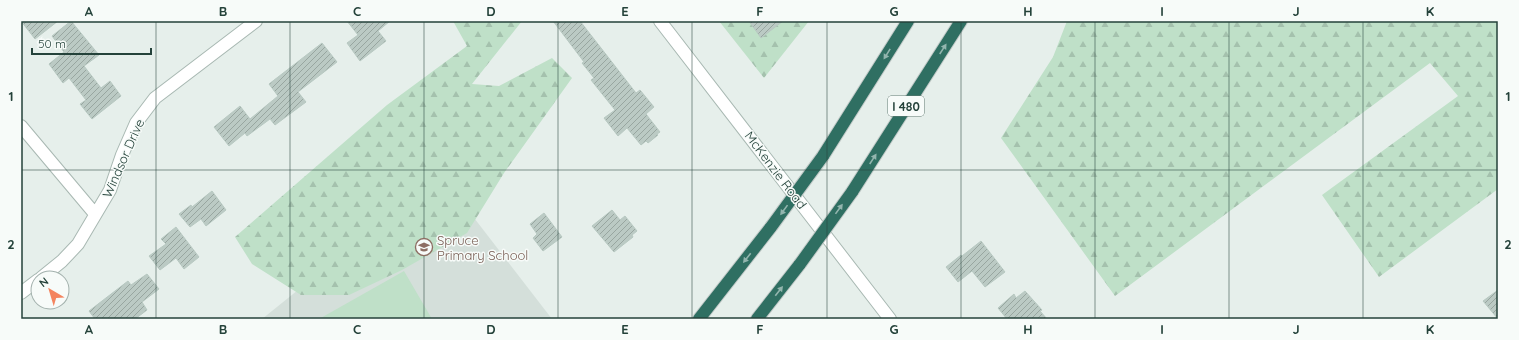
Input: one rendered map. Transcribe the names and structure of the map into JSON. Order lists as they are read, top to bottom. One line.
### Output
{"streets":{"highway":["I 480"],"street":["Windsor Drive","McKenzie Road"]},"places":{"school or university":["Spruce Primary School"]},"scale_bar":"50 m","north":"top left","grid":{"columns":["A","B","C","D","E","F","G","H","I","J","K"],"rows":["1","2"]}}
